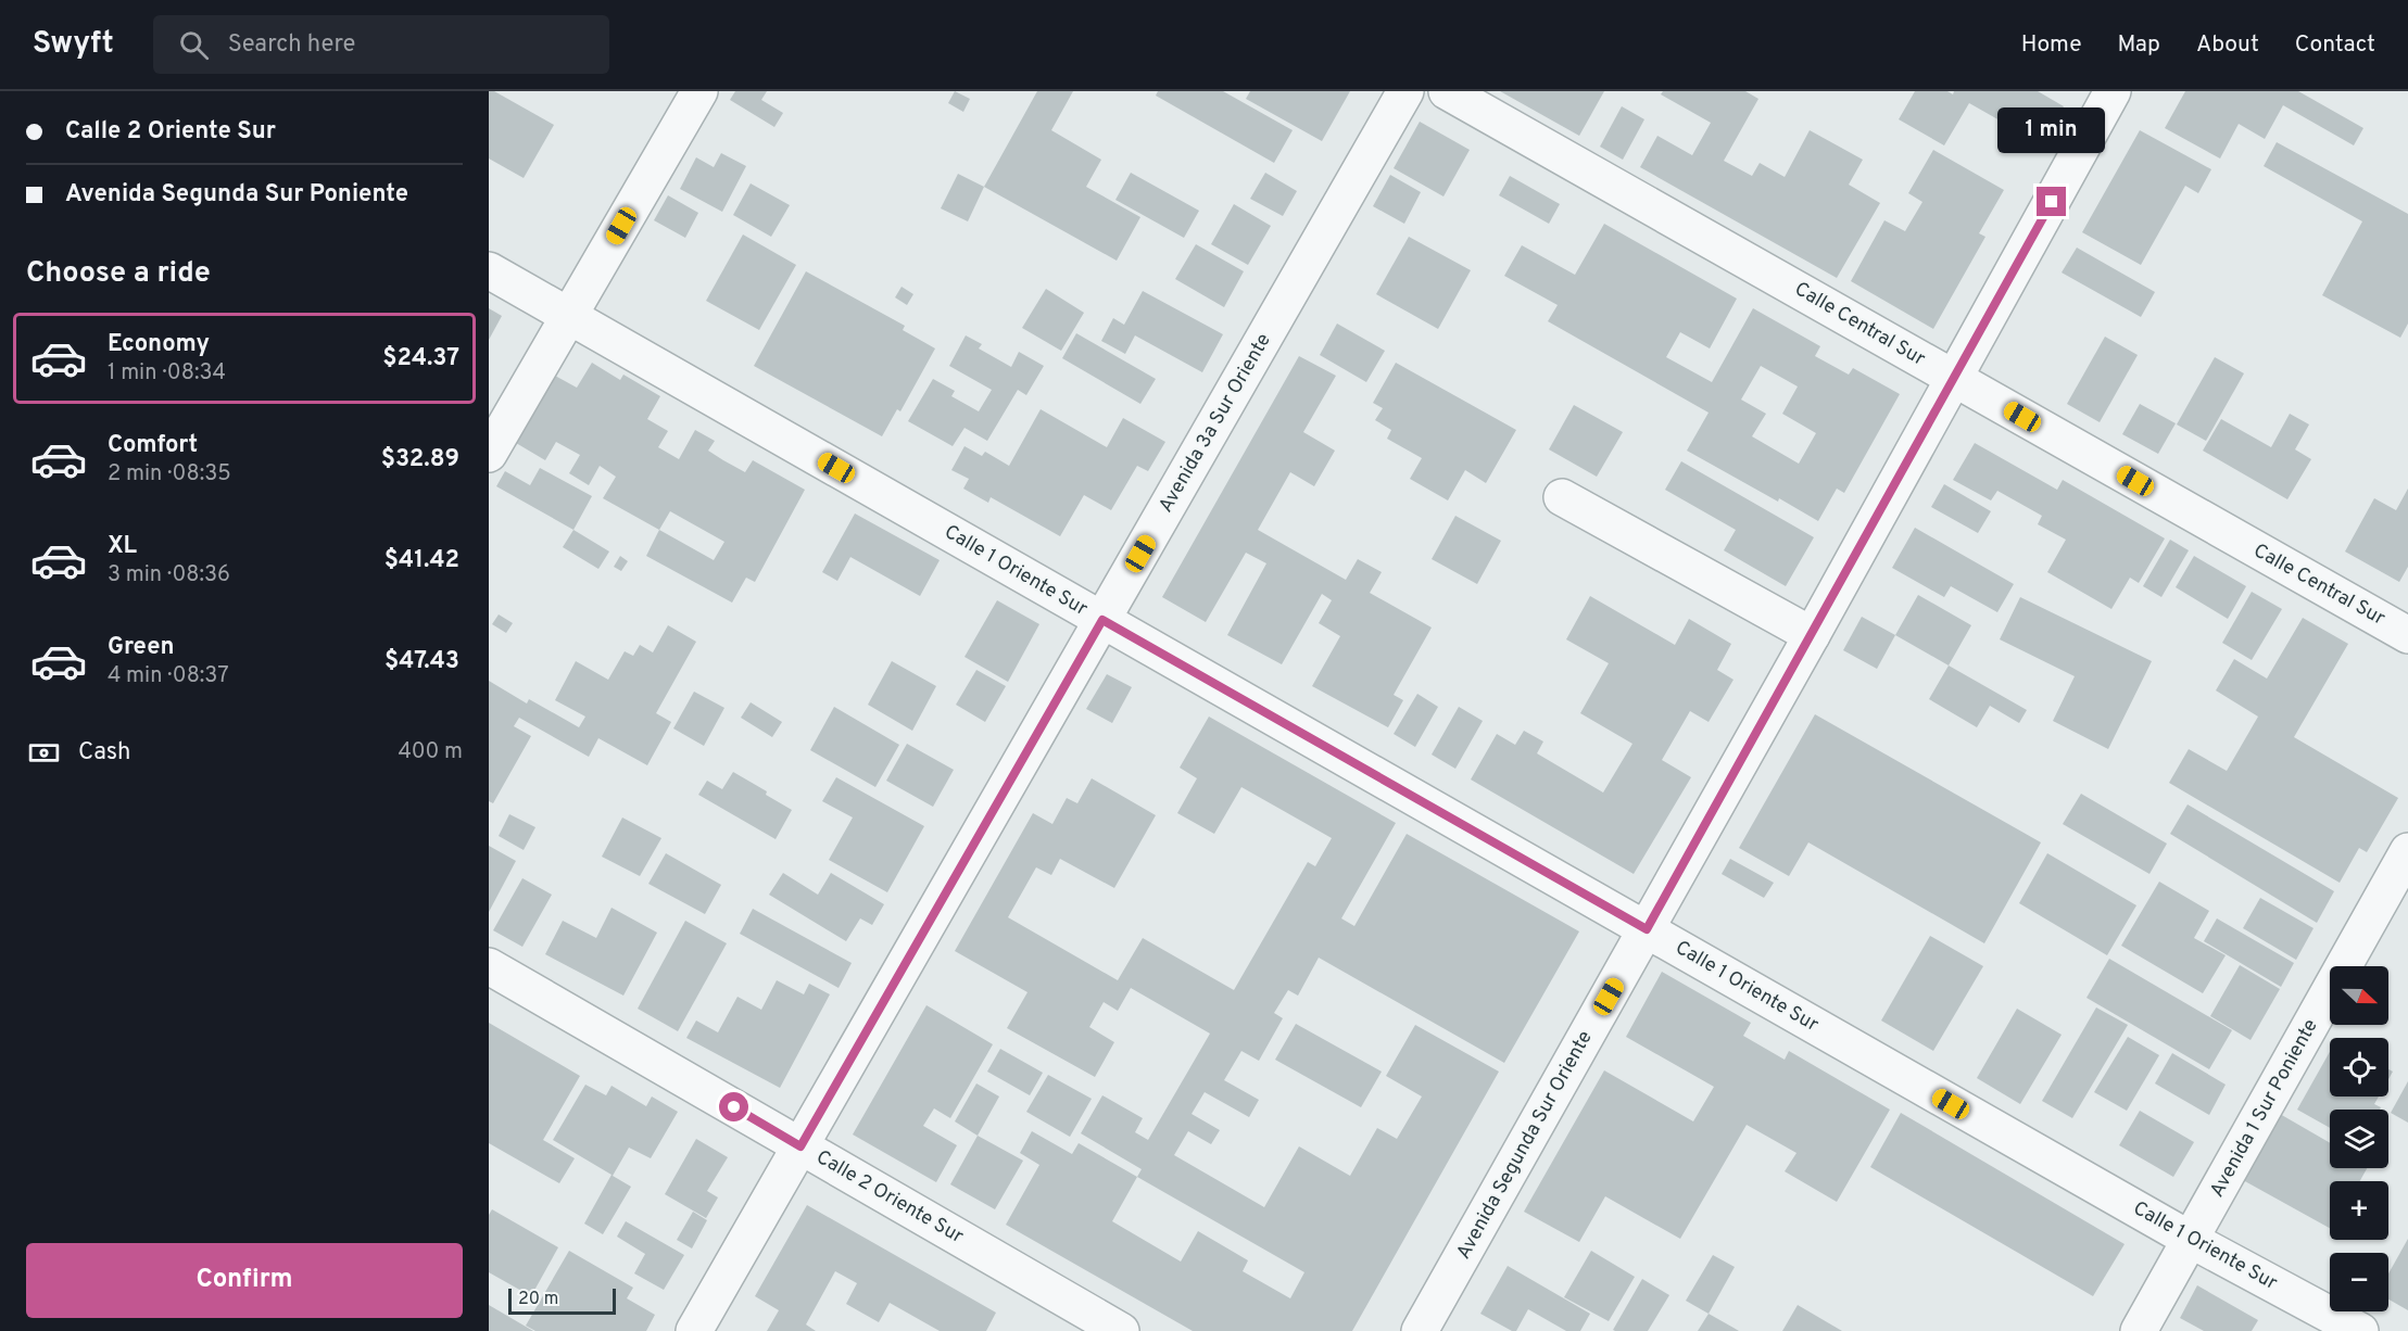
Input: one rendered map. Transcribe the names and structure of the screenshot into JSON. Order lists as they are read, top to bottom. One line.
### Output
{"streets":{"street":["Calle Central Sur","Avenida 3a Sur Oriente","Calle 1 Oriente Sur","Avenida 1 Sur Poniente","Avenida Segunda Sur Oriente","Calle 2 Oriente Sur"]},"crossings":[["Calle Central Sur","Avenida Segunda Sur Oriente"],["Avenida 3a Sur Oriente","Calle 1 Oriente Sur"],["Avenida 3a Sur Oriente","Calle 2 Oriente Sur"],["Calle 1 Oriente Sur","Avenida 1 Sur Poniente"],["Calle 1 Oriente Sur","Avenida Segunda Sur Oriente"]],"scale_bar":"20 m","north":"right","page":{"header":"Swyft","search":"Search here","nav":["Home","Map","About","Contact"],"banner":["Calle 2 Oriente Sur","Avenida Segunda Sur Poniente"],"bubble":"1 min","heading":"Choose a ride","list":[{"name":"Economy","note":"1 min · 08:34","value":"$24.37"},{"name":"Comfort","note":"2 min · 08:35","value":"$32.89"},{"name":"XL","note":"3 min · 08:36","value":"$41.42"},{"name":"Green","note":"4 min · 08:37","value":"$47.43"}],"pay":["Cash","400 m"],"map_buttons":["+","−"],"buttons":"Confirm","scale":"20 m"}}
